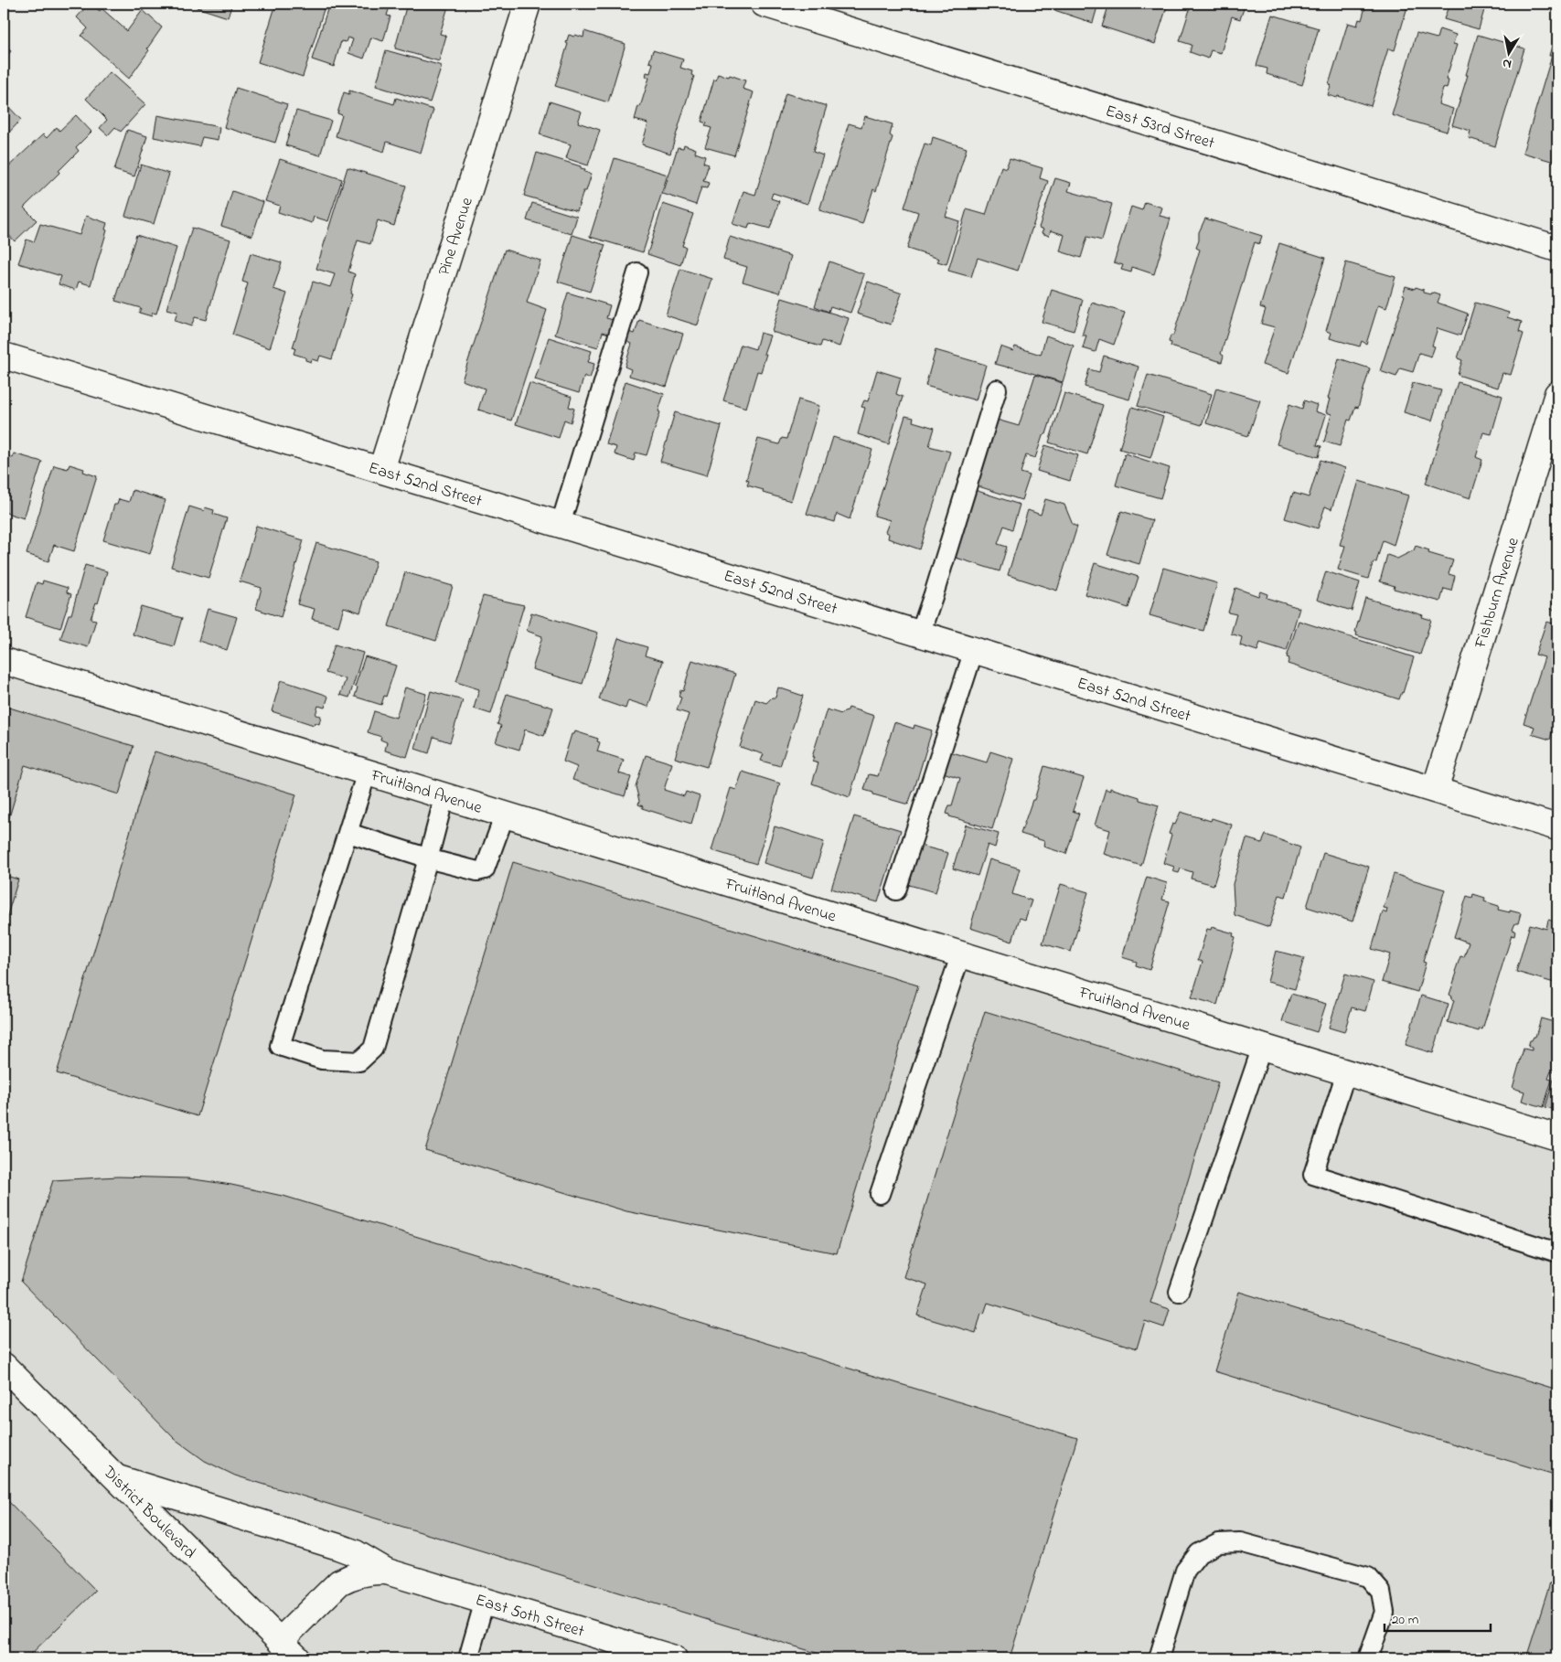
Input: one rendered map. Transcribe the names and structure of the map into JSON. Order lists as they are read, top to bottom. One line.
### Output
{"streets":{"street":["East 53rd Street","Pine Avenue","East 52nd Street","Fishburn Avenue","Fruitland Avenue","District Boulevard","East 50th Street"]},"crossings":[["Pine Avenue","East 52nd Street"],["East 52nd Street","Fishburn Avenue"],["District Boulevard","East 50th Street"]],"scale_bar":"20 m","north":"bottom"}
